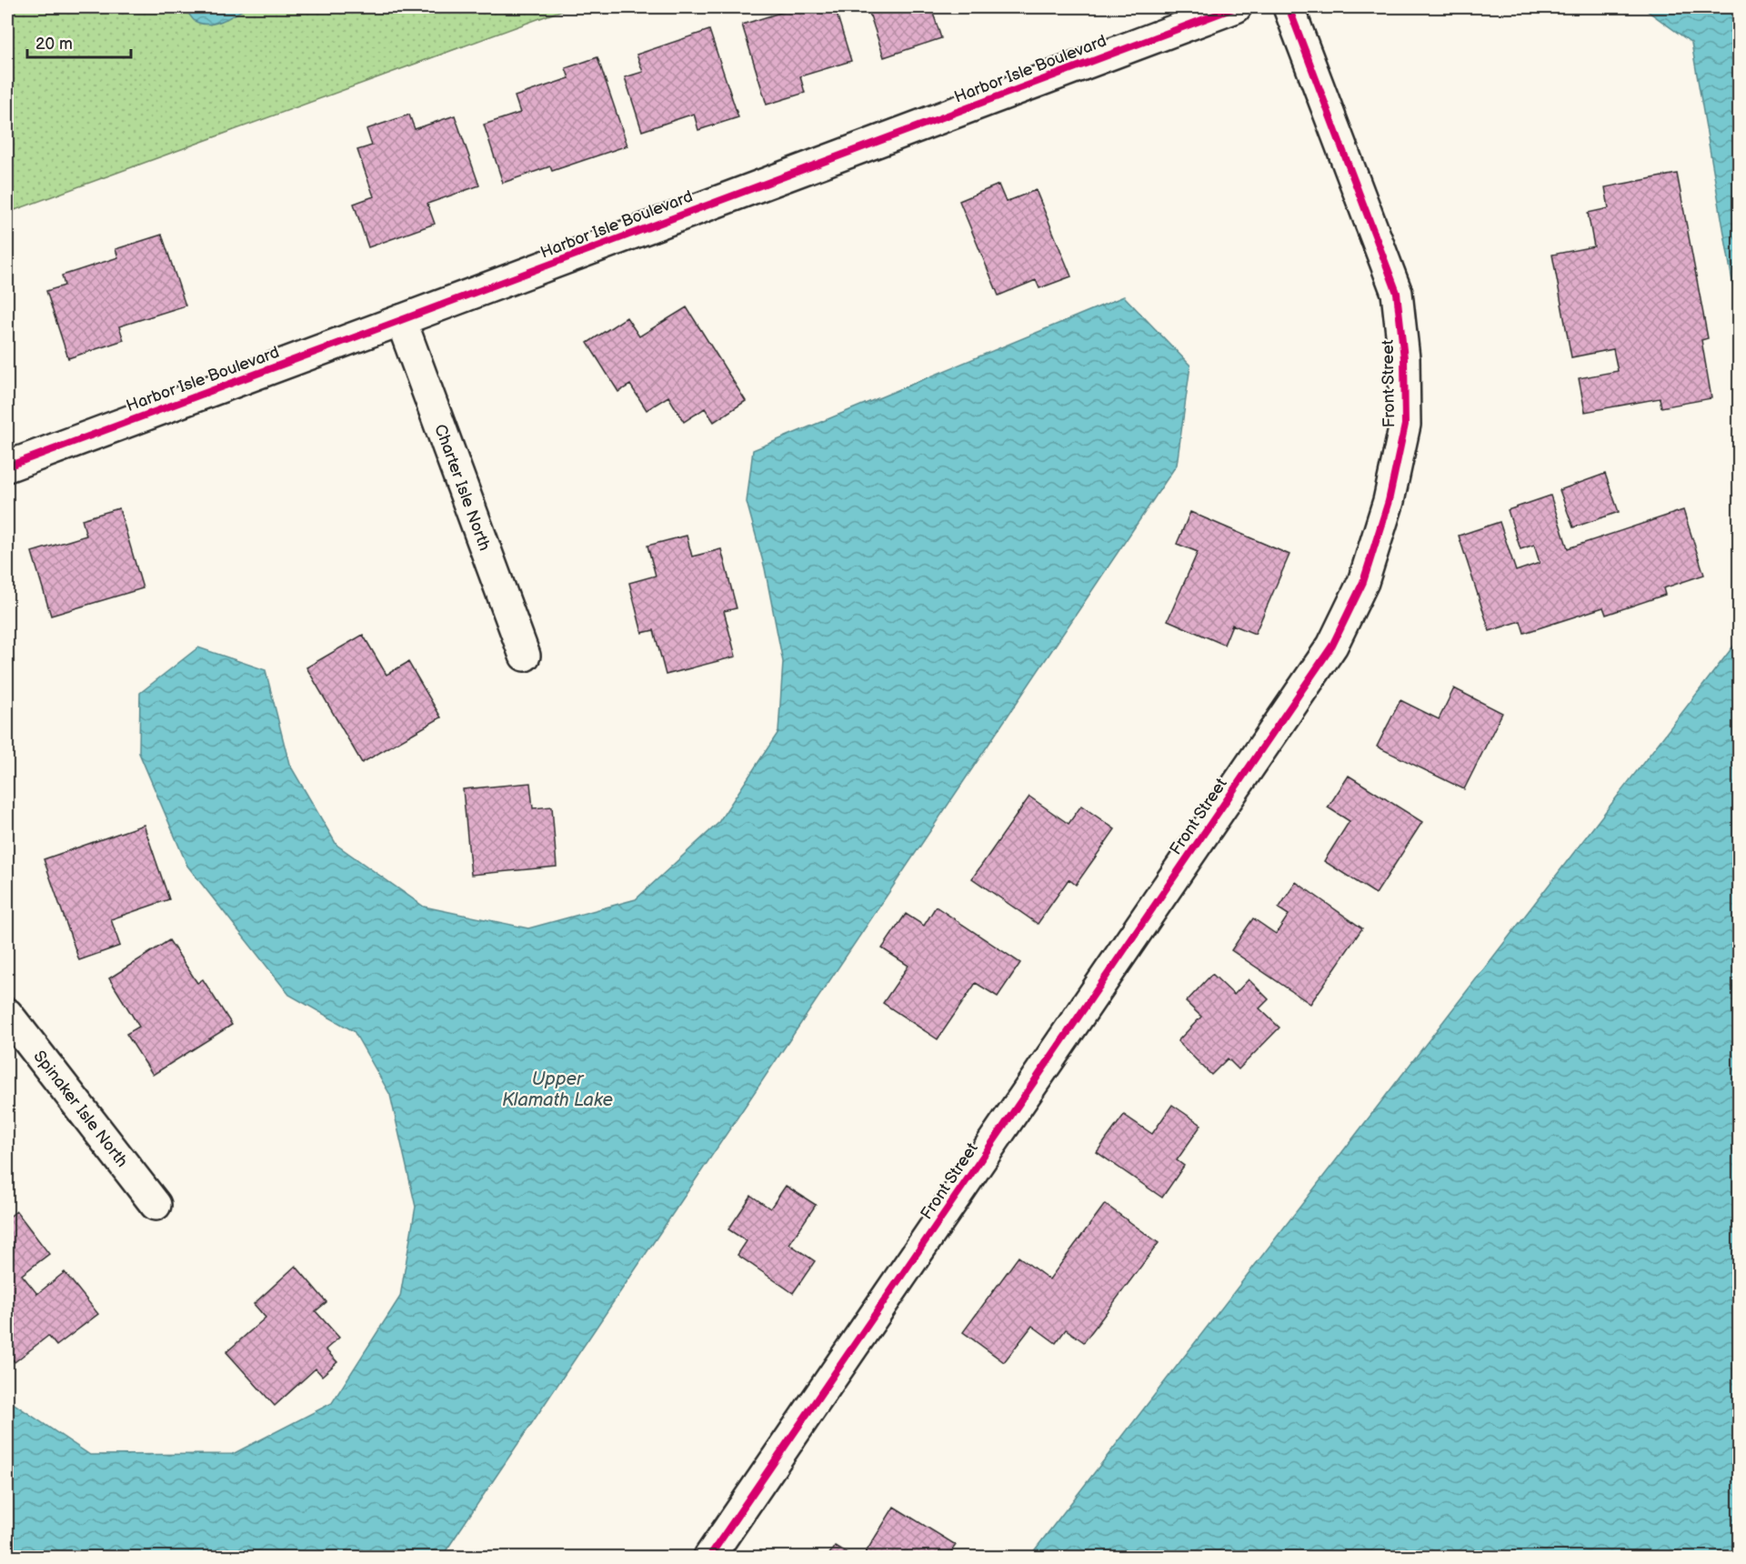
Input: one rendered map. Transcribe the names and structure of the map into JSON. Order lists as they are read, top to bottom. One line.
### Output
{"streets":{"street":["Harbor Isle Boulevard","Front Street","Charter Isle North","Spinaker Isle North"]},"crossings":[["Harbor Isle Boulevard","Charter Isle North"]],"water":["Upper Klamath Lake"],"scale_bar":"20 m"}
